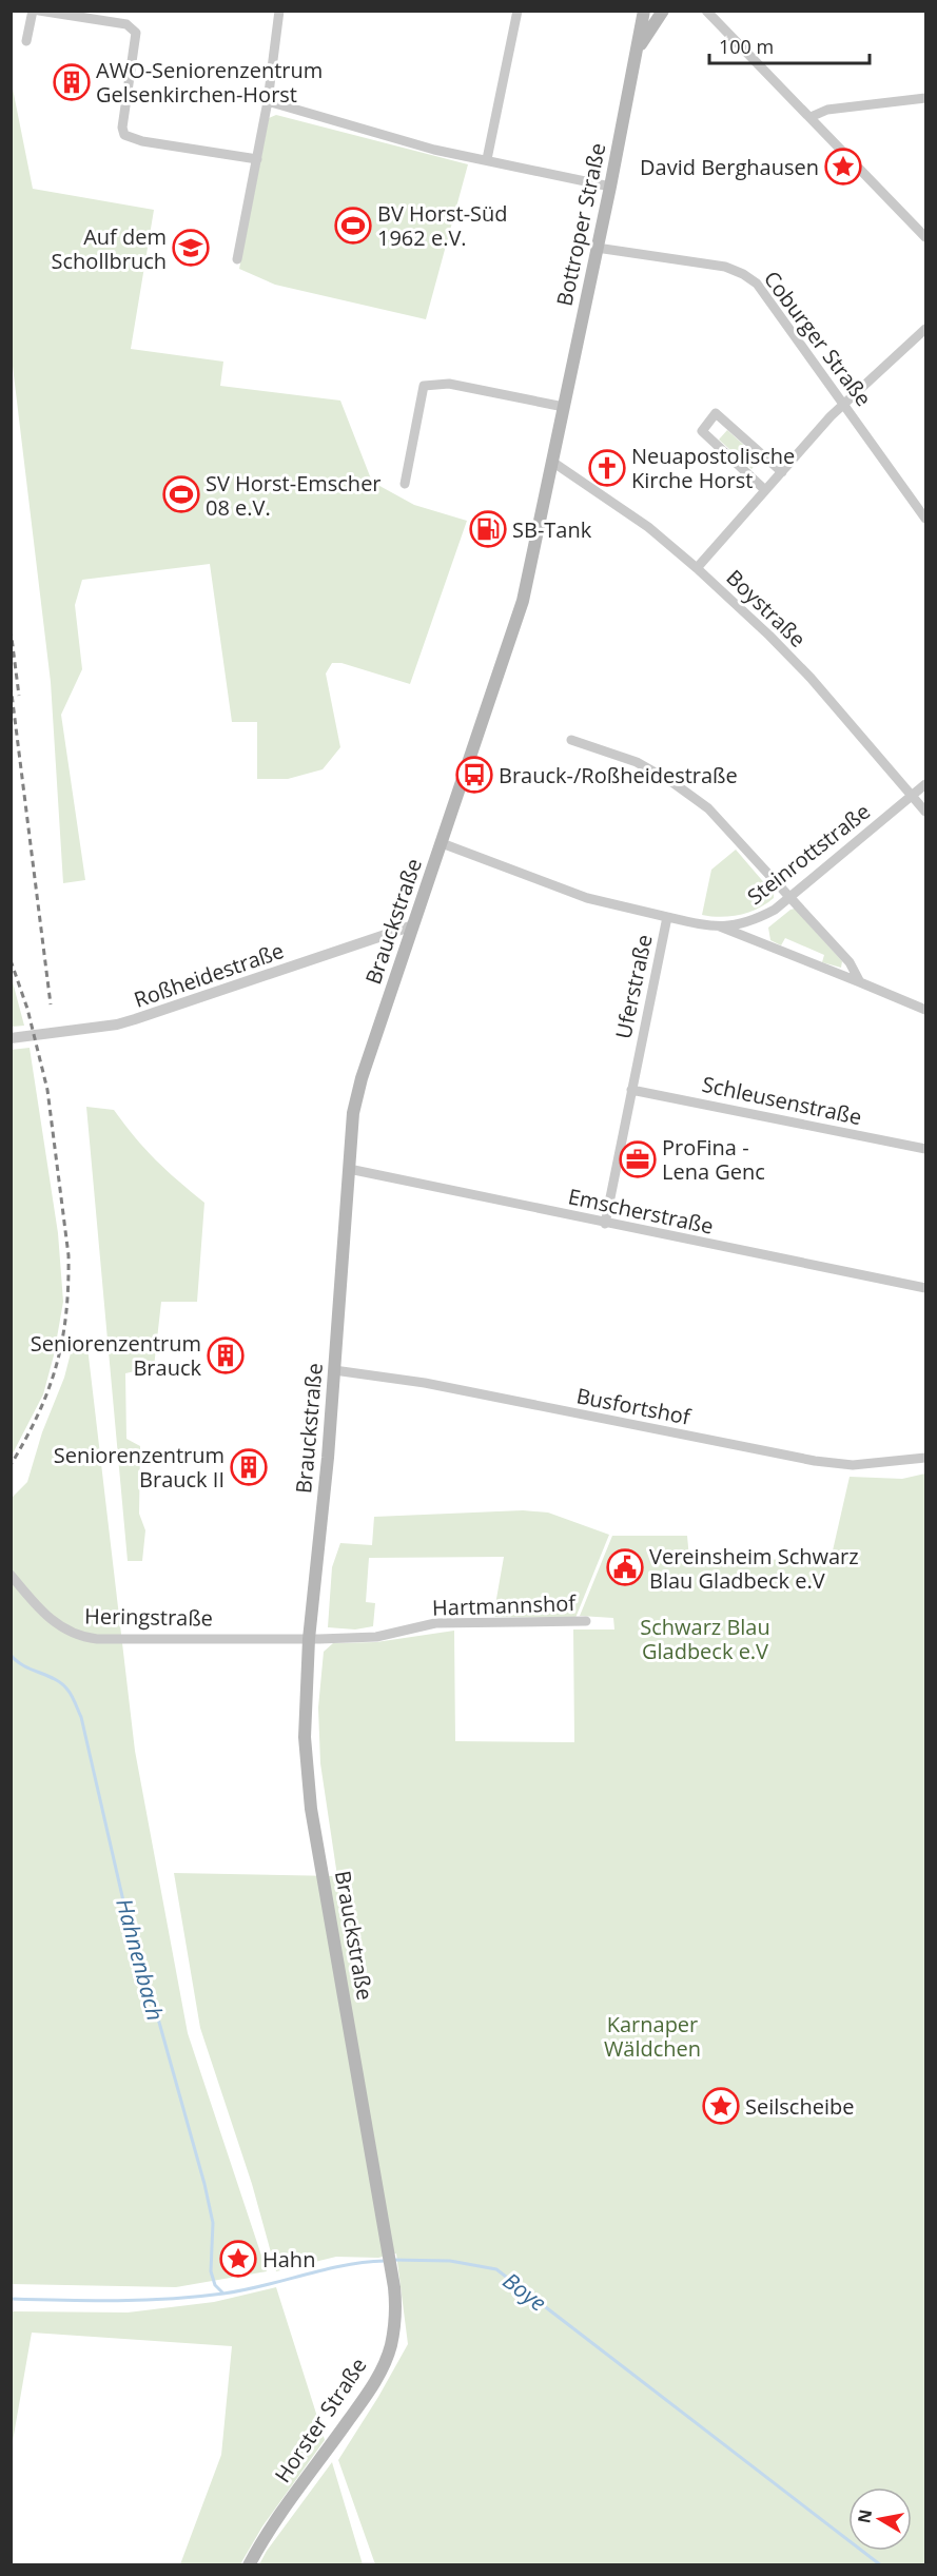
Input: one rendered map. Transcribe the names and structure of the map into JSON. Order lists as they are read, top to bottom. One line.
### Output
{"streets":{"main road":["Bottroper Straße","Brauckstraße","Horster Straße"],"street":["Coburger Straße","Boystraße","Steinrottstraße","Roßheidestraße","Uferstraße","Schleusenstraße","Emscherstraße","Busfortshof","Hartmannshof","Heringstraße"]},"crossings":[["Bottroper Straße","Coburger Straße"],["Bottroper Straße","Boystraße"],["Bottroper Straße","Brauckstraße"],["Boystraße","Steinrottstraße"],["Steinrottstraße","Uferstraße"],["Brauckstraße","Roßheidestraße"],["Brauckstraße","Uferstraße"],["Brauckstraße","Emscherstraße"],["Brauckstraße","Busfortshof"],["Brauckstraße","Hartmannshof"],["Brauckstraße","Heringstraße"],["Brauckstraße","Horster Straße"],["Uferstraße","Schleusenstraße"],["Uferstraße","Emscherstraße"],["Hartmannshof","Heringstraße"]],"water":["Hahnenbach","Boye"],"parks":["Schwarz Blau Gladbeck e.V","Karnaper Wäldchen"],"places":{"building":["AWO-Seniorenzentrum Gelsenkirchen-Horst","Seniorenzentrum Brauck","Seniorenzentrum Brauck II"],"place":["David Berghausen","Seilscheibe","Hahn"],"sports":["BV Horst-Süd 1962 e.V.","SV Horst-Emscher 08 e.V."],"school or university":["Auf dem Schollbruch"],"church":["Neuapostolische Kirche Horst"],"fuel station":["SB-Tank"],"bus stop":["Brauck-/Roßheidestraße"],"office":["ProFina - Lena Genc"],"public building":["Vereinsheim Schwarz Blau Gladbeck e.V"]},"scale_bar":"100 m","north":"left"}
